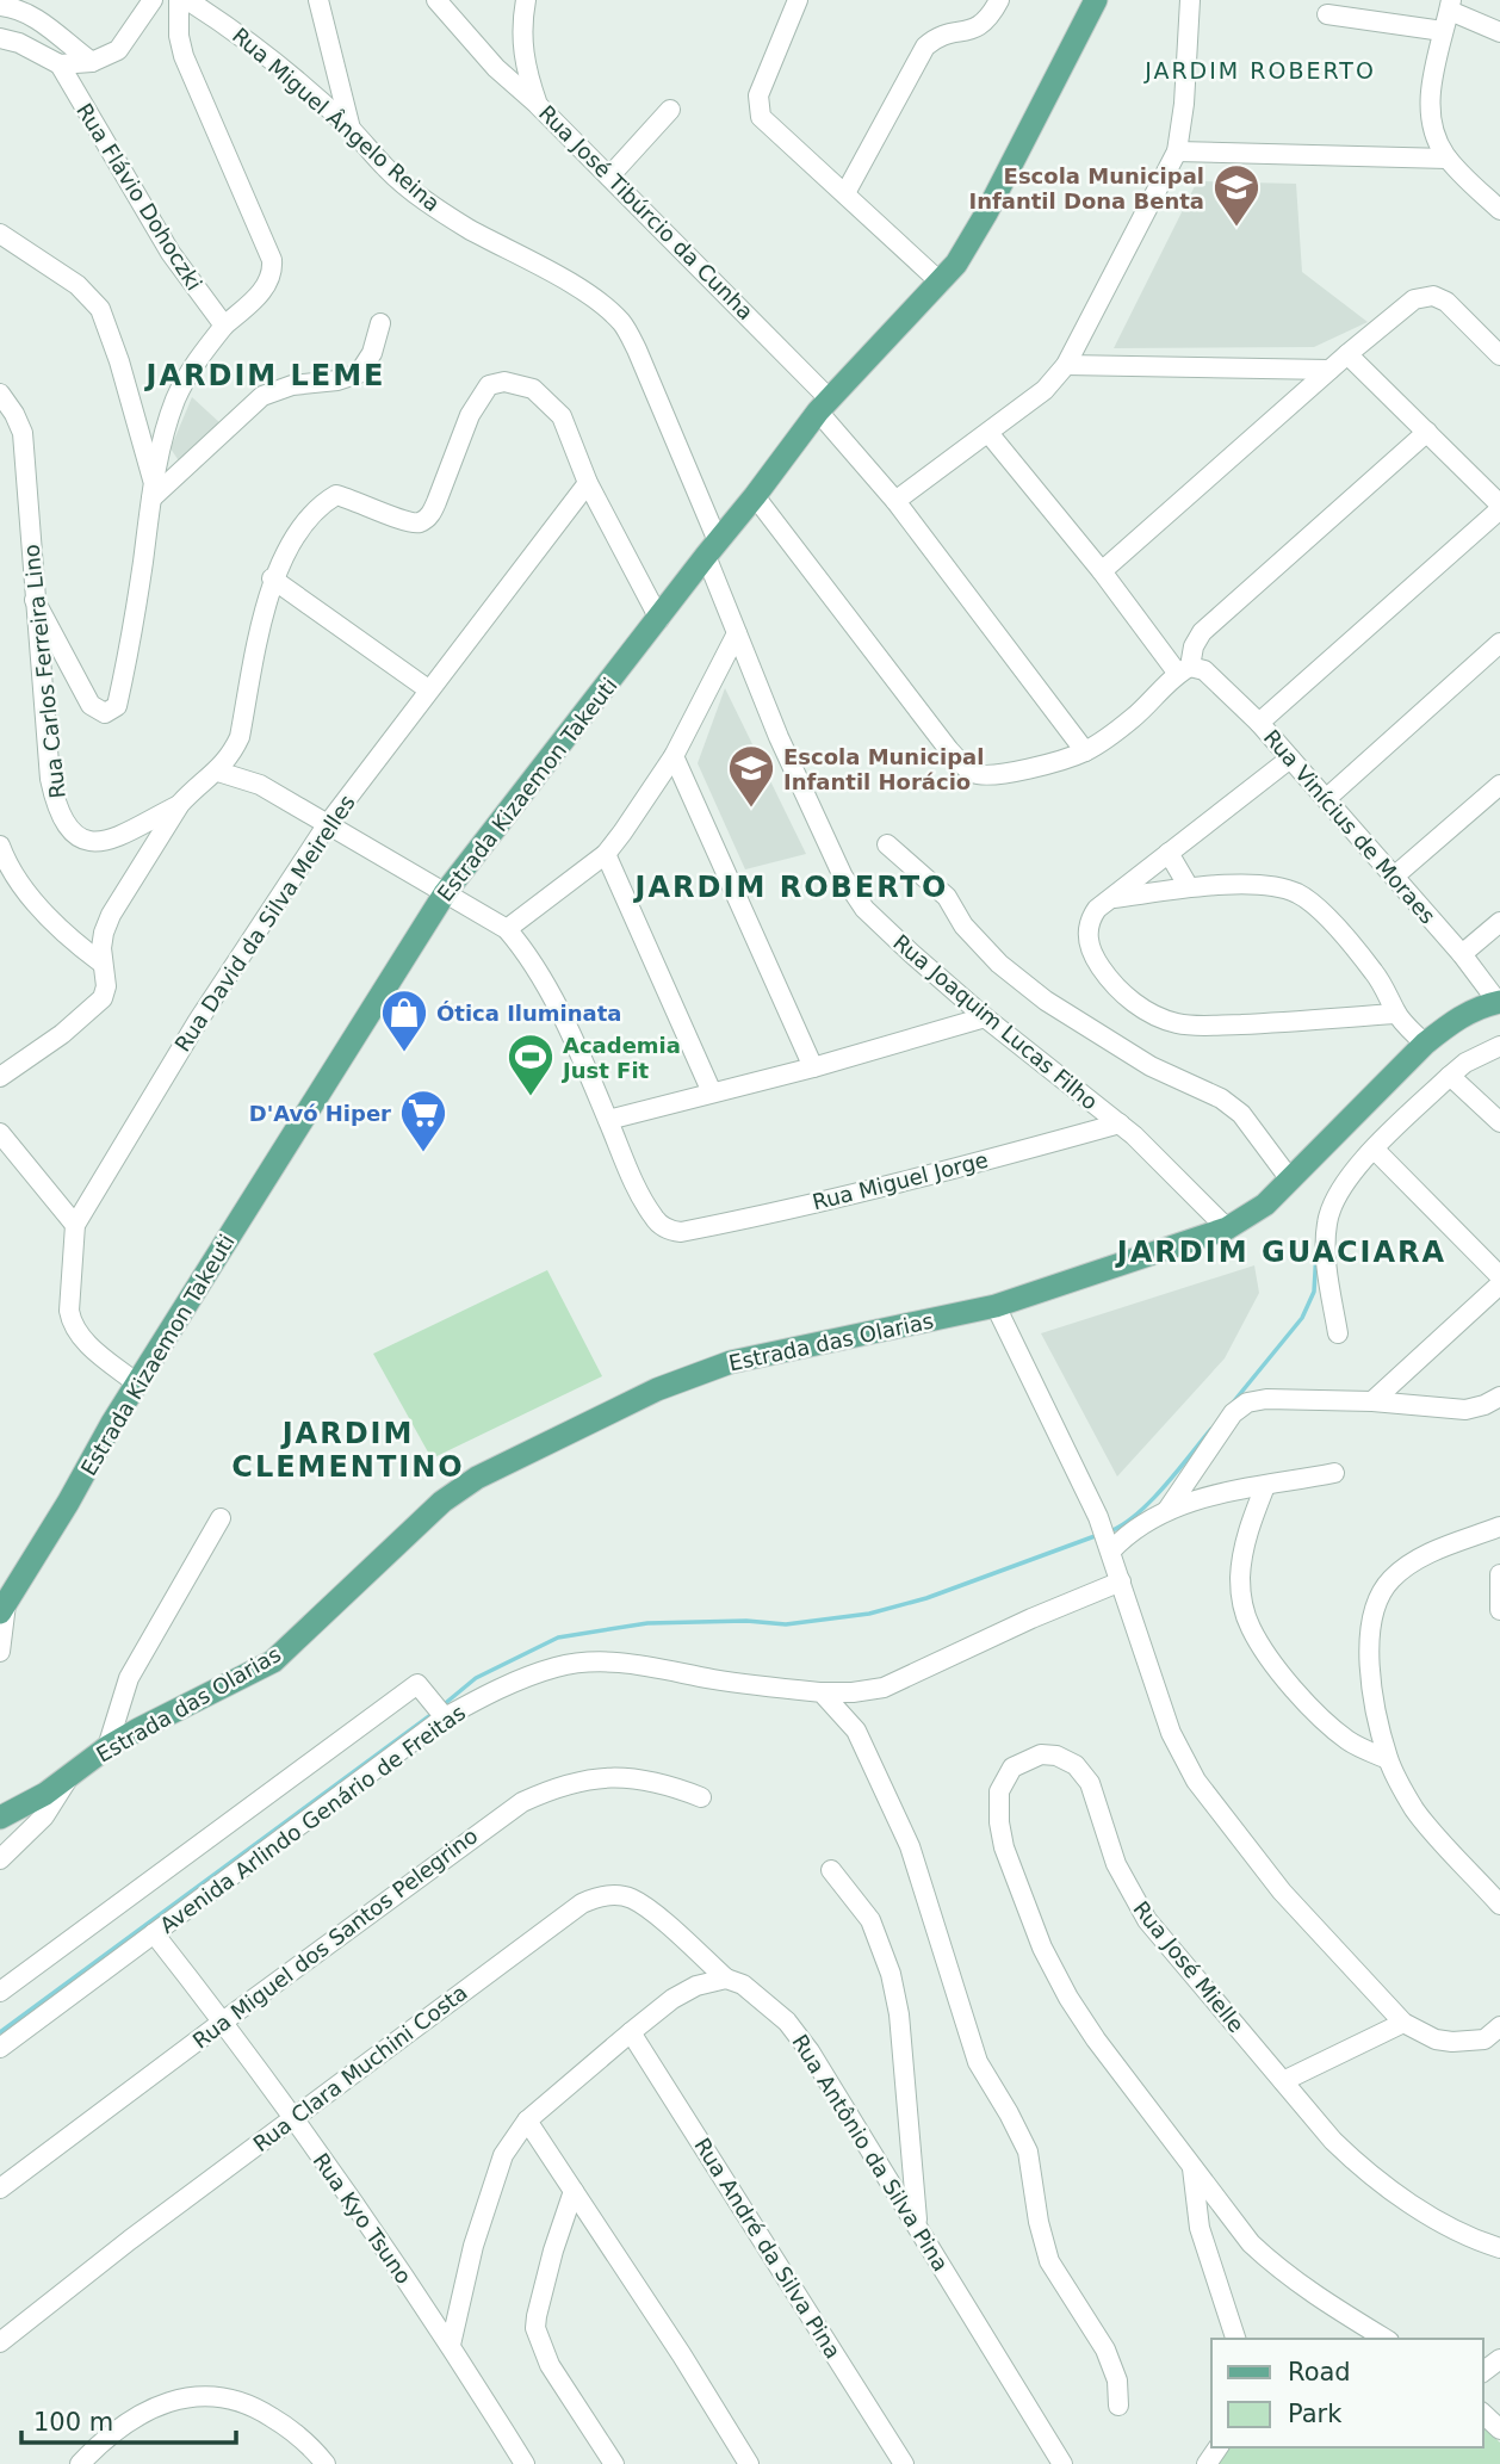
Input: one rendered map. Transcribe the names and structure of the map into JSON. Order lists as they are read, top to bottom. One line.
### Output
{"streets":{"main road":["Estrada Kizaemon Takeuti","Estrada das Olarias"],"street":["Rua Miguel Ângelo Reina","Rua Flávio Dohoczki","Rua José Tibúrcio da Cunha","Rua Carlos Ferreira Lino","Rua Vinícius de Moraes","Rua David da Silva Meirelles","Rua Joaquim Lucas Filho","Rua Miguel Jorge","Avenida Arlindo Genário de Freitas","Rua Miguel dos Santos Pelegrino","Rua José Mielle","Rua Clara Muchini Costa","Rua Antônio da Silva Pina","Rua Kyo Tsuno","Rua André da Silva Pina"]},"crossings":[["Rua Miguel Ângelo Reina","Estrada Kizaemon Takeuti"],["Rua Miguel Ângelo Reina","Rua Joaquim Lucas Filho"],["Rua José Tibúrcio da Cunha","Estrada Kizaemon Takeuti"],["Estrada Kizaemon Takeuti","Rua David da Silva Meirelles"],["Estrada Kizaemon Takeuti","Rua Joaquim Lucas Filho"],["Rua Vinícius de Moraes","Estrada das Olarias"],["Rua Joaquim Lucas Filho","Rua Miguel Jorge"],["Rua Joaquim Lucas Filho","Estrada das Olarias"],["Avenida Arlindo Genário de Freitas","Rua Kyo Tsuno"],["Rua Miguel dos Santos Pelegrino","Rua Kyo Tsuno"],["Rua Clara Muchini Costa","Rua Antônio da Silva Pina"],["Rua Clara Muchini Costa","Rua Kyo Tsuno"]],"districts":["JARDIM ROBERTO","JARDIM LEME","JARDIM ROBERTO","JARDIM GUACIARA","JARDIM CLEMENTINO"],"places":{"school or university":["Escola Municipal Infantil Dona Benta","Escola Municipal Infantil Horácio"],"shop":["Ótica Iluminata"],"sports":["Academia Just Fit"],"supermarket":["D'Avó Hiper"]},"legend":["Road","Park"],"scale_bar":"100 m"}
